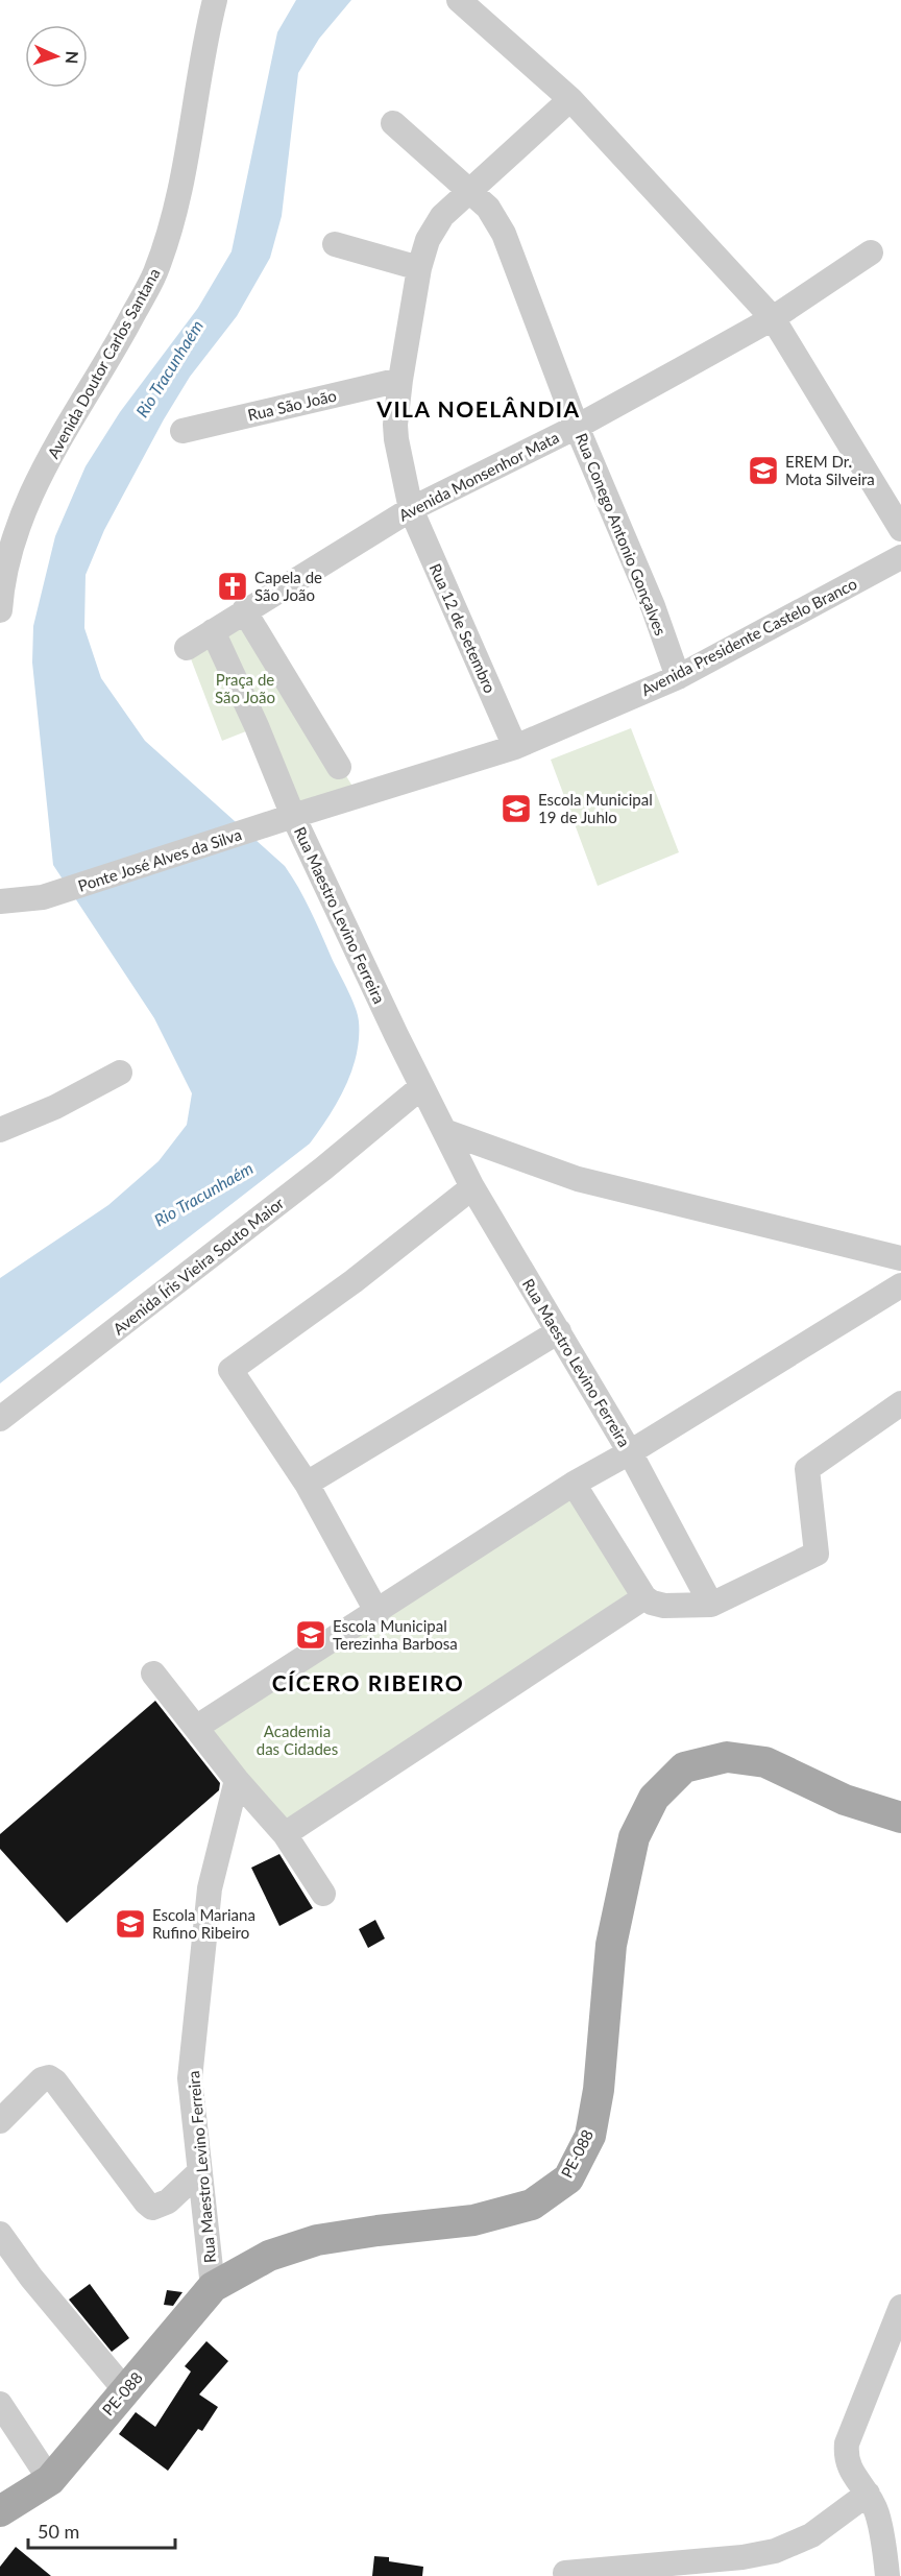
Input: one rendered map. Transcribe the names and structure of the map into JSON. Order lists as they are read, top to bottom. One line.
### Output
{"streets":{"main road":["PE-088"],"street":["Avenida Doutor Carlos Santana","Rua São João","Avenida Monsenhor Mata","Rua Conego Antonio Gonçalves","Rua 12 de Setembro","Avenida Presidente Castelo Branco","Ponte José Alves da Silva","Rua Maestro Levino Ferreira","Avenida Íris Vieira Souto Maior"]},"crossings":[["Rua São João","Rua 12 de Setembro"],["Avenida Monsenhor Mata","Rua Conego Antonio Gonçalves"],["Avenida Monsenhor Mata","Rua 12 de Setembro"],["Avenida Monsenhor Mata","Rua Maestro Levino Ferreira"],["Rua Conego Antonio Gonçalves","Rua 12 de Setembro"],["Rua Conego Antonio Gonçalves","Avenida Presidente Castelo Branco"],["Rua 12 de Setembro","Avenida Presidente Castelo Branco"],["Avenida Presidente Castelo Branco","Ponte José Alves da Silva"],["Avenida Presidente Castelo Branco","Rua Maestro Levino Ferreira"],["Ponte José Alves da Silva","Rua Maestro Levino Ferreira"],["Rua Maestro Levino Ferreira","Avenida Íris Vieira Souto Maior"],["Rua Maestro Levino Ferreira","PE-088"]],"districts":["VILA NOELÂNDIA","CÍCERO RIBEIRO"],"water":["Rio Tracunhaém"],"parks":["Praça de São João","Academia das Cidades"],"places":{"school or university":["EREM Dr. Mota Silveira","Escola Municipal 19 de Juhlo","Escola Municipal Terezinha Barbosa","Escola Mariana Rufino Ribeiro"],"church":["Capela de São João"]},"scale_bar":"50 m","north":"right"}
